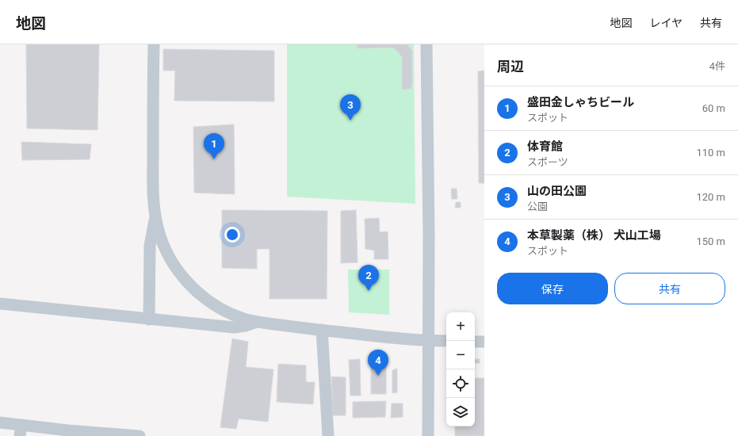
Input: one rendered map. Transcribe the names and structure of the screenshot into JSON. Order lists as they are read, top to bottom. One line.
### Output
{"page":{"header":"地図","nav":["地図","レイヤ","共有"],"heading":["周辺","4件"],"list":[{"mark":"1","name":"盛田金しゃちビール","note":"スポット","value":"60 m"},{"mark":"2","name":"体育館","note":"スポーツ","value":"110 m"},{"mark":"3","name":"山の田公園","note":"公園","value":"120 m"},{"mark":"4","name":"本草製薬（株） 犬山工場","note":"スポット","value":"150 m"}],"pins":["3","1","2","4"],"buttons":["保存","共有"],"map_buttons":["+","−"]}}
